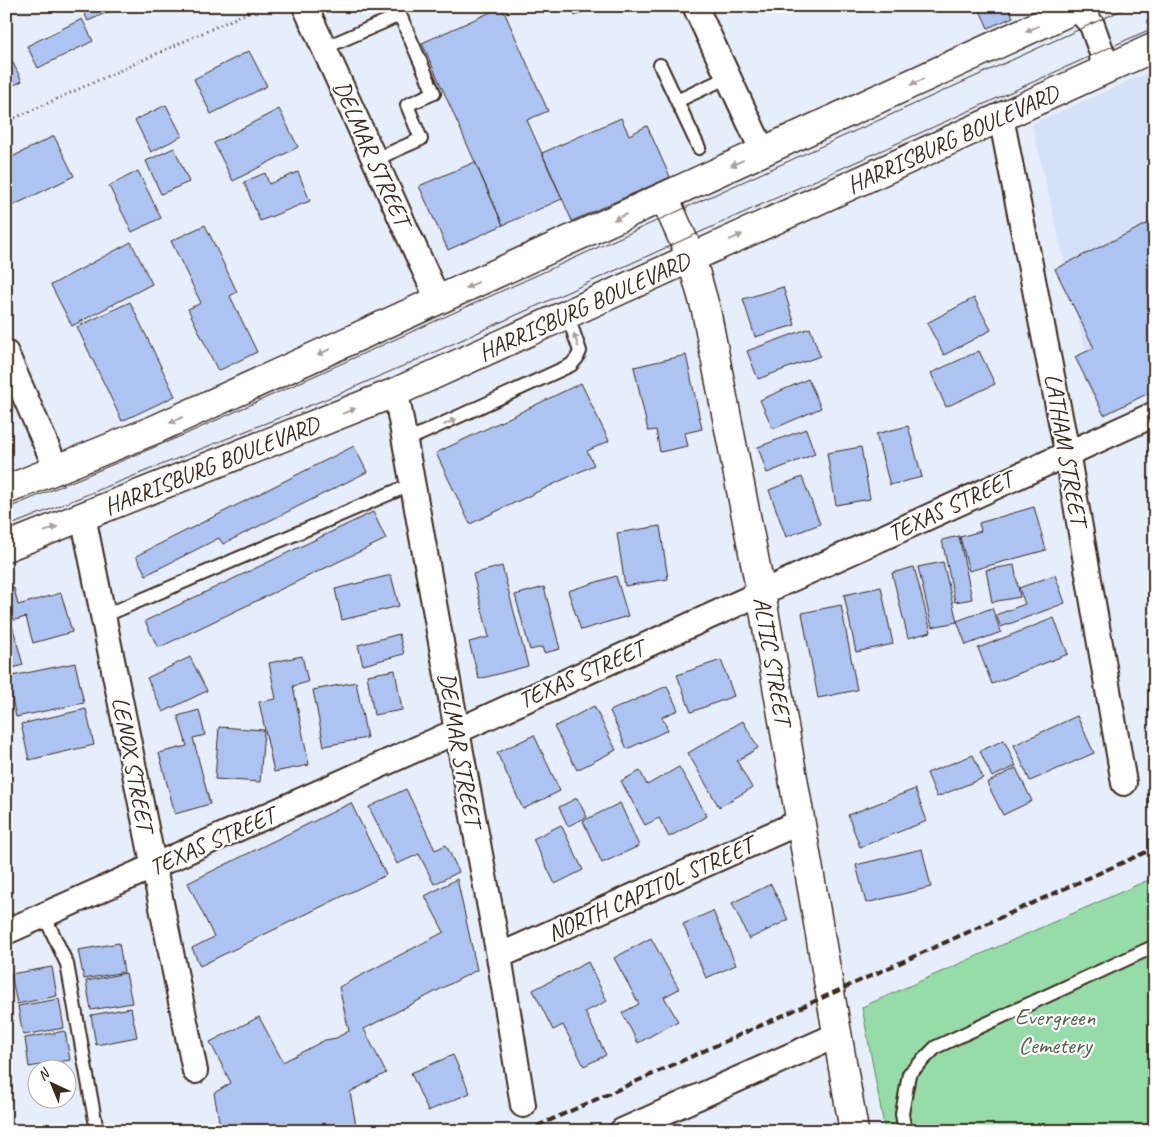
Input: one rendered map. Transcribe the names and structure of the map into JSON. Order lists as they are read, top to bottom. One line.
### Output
{"streets":{"main road":["HARRISBURG BOULEVARD","ALTIC STREET"],"street":["DELMAR STREET","LATHAM STREET","TEXAS STREET","LENOX STREET","NORTH CAPITOL STREET"]},"crossings":[["HARRISBURG BOULEVARD","DELMAR STREET"],["HARRISBURG BOULEVARD","LATHAM STREET"],["HARRISBURG BOULEVARD","ALTIC STREET"],["HARRISBURG BOULEVARD","LENOX STREET"],["DELMAR STREET","TEXAS STREET"],["DELMAR STREET","NORTH CAPITOL STREET"],["LATHAM STREET","TEXAS STREET"],["TEXAS STREET","ALTIC STREET"],["TEXAS STREET","LENOX STREET"],["ALTIC STREET","NORTH CAPITOL STREET"]],"parks":["Evergreen Cemetery"],"north":"top left"}
